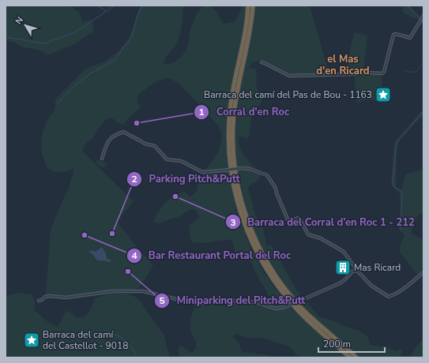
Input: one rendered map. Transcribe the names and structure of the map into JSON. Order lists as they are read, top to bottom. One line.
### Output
{"districts":["el Mas d'en Ricard"],"places":{"place":["Barraca del camí del Pas de Bou - 1163","Barraca del camí del Castellot - 9018"],"other":["Corral d'en Roc","Barraca del Corral d’en Roc 1 - 212","Parking Pitch&Putt","Bar Restaurant Portal del Roc","Miniparking del Pitch&Putt"],"building":["Mas Ricard"]},"scale_bar":"200 m","north":"top left"}
